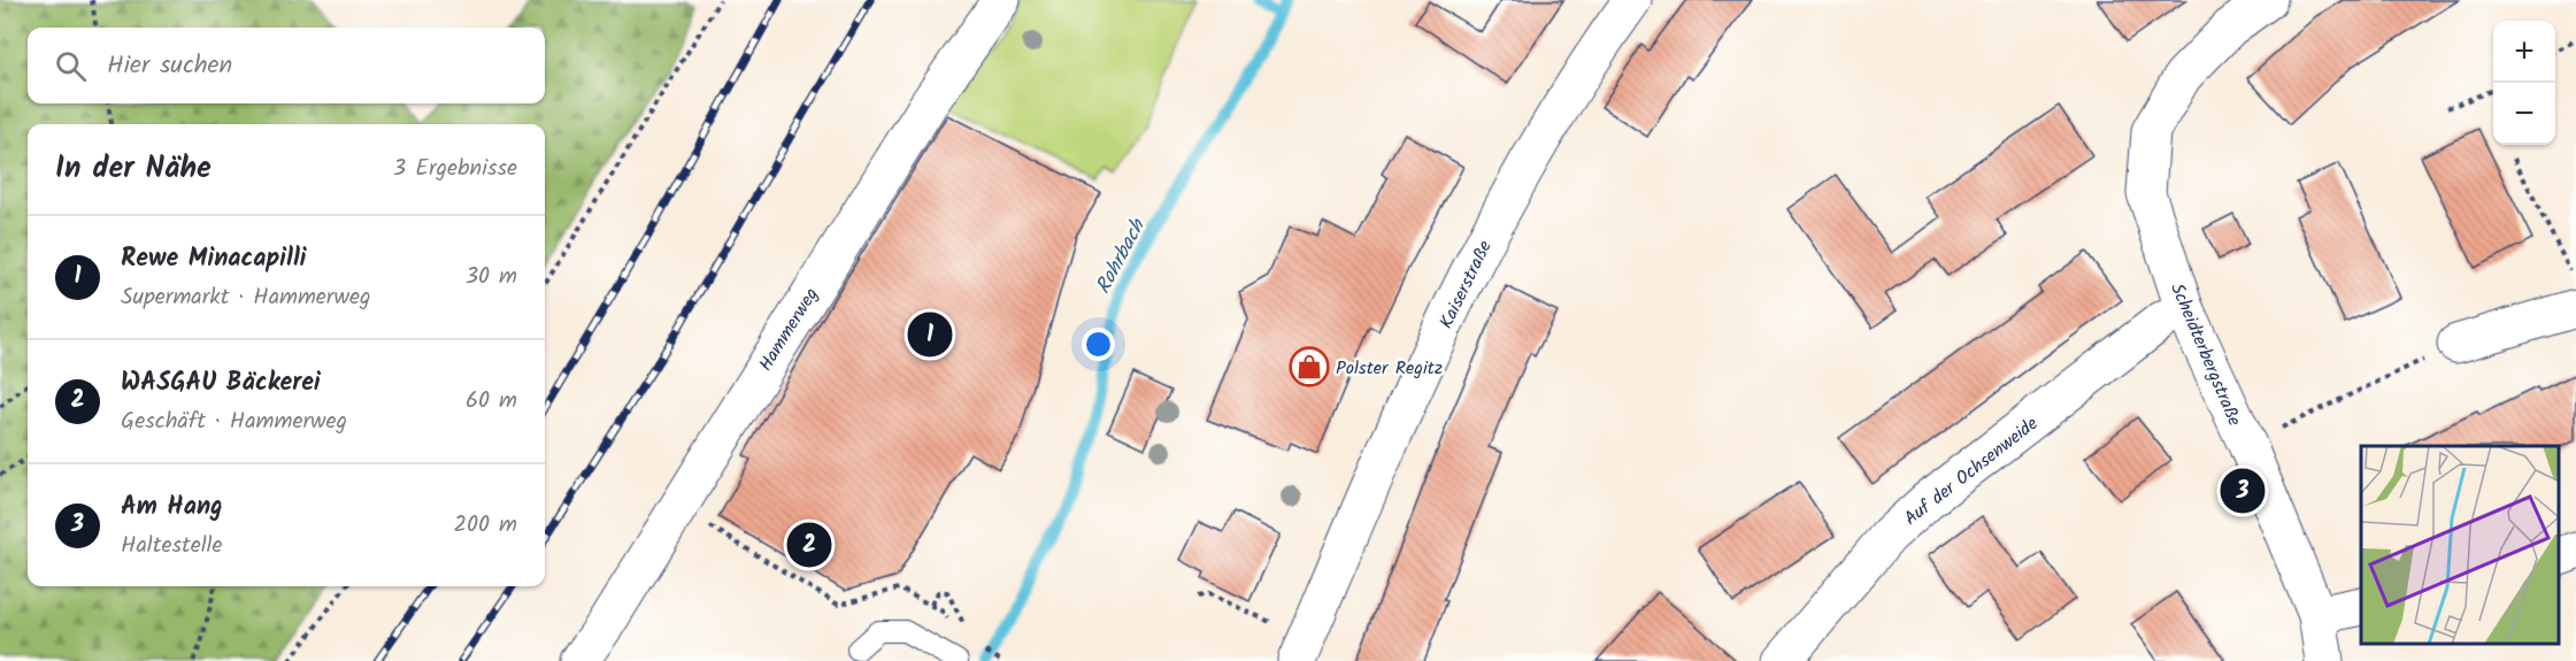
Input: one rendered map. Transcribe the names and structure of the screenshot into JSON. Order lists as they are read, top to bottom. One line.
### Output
{"streets":{"street":["Kaiserstraße","Hammerweg","Scheidterbergstraße","Auf der Ochsenweide"]},"crossings":[["Scheidterbergstraße","Auf der Ochsenweide"]],"water":["Rohrbach"],"places":{"shop":["Polster Regitz"]},"page":{"map_buttons":["+","−"],"search":"Hier suchen","heading":["In der Nähe","3 Ergebnisse"],"list":[{"mark":"1","name":"Rewe Minacapilli","note":"Supermarkt · Hammerweg","value":"30 m"},{"mark":"2","name":"WASGAU Bäckerei","note":"Geschäft · Hammerweg","value":"60 m"},{"mark":"3","name":"Am Hang","note":"Haltestelle","value":"200 m"}],"pins":["1","3","2"]}}
